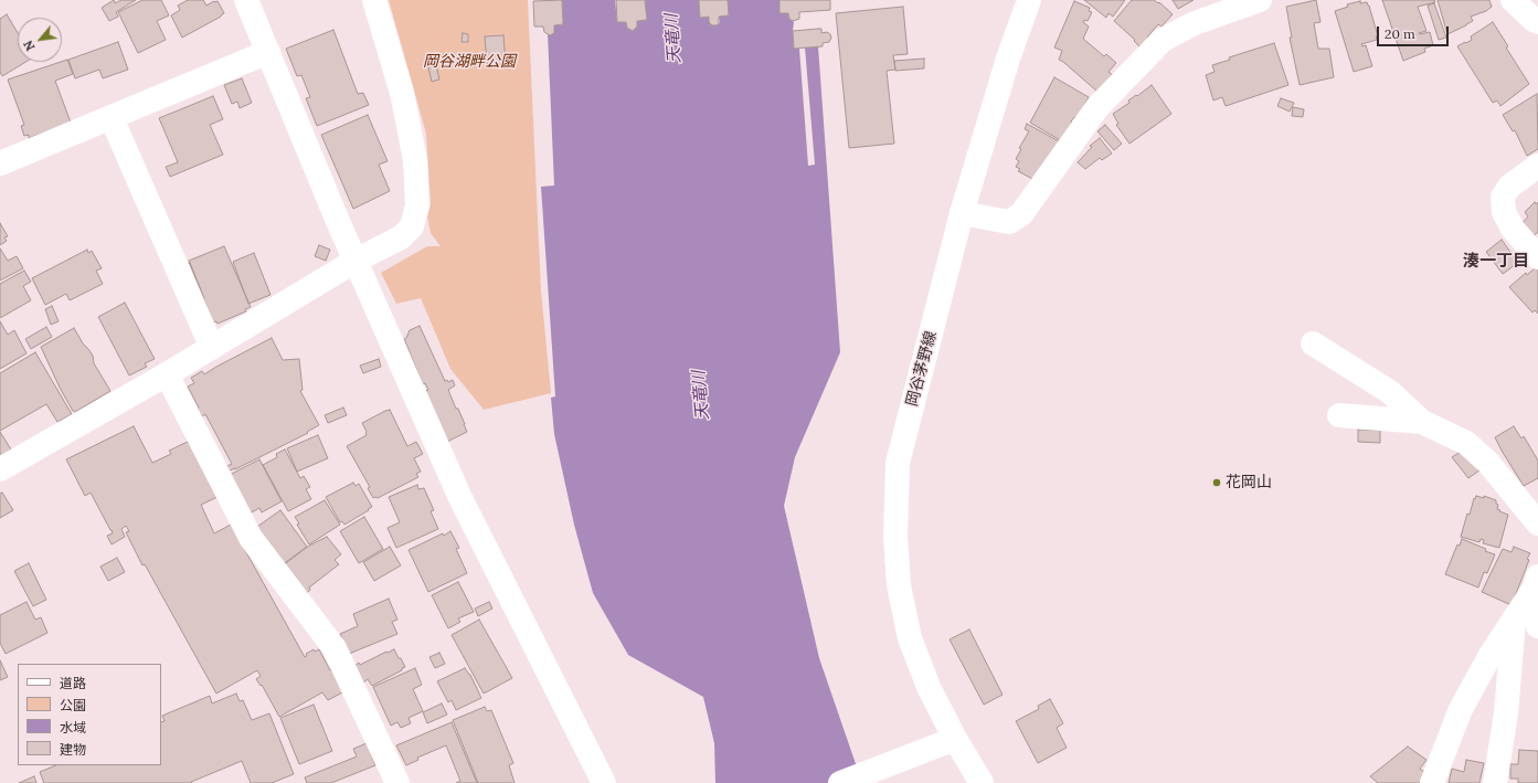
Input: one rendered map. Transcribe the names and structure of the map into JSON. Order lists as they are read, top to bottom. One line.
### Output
{"streets":{"street":["岡谷茅野線"]},"districts":["湊一丁目"],"water":["天竜川"],"parks":["岡谷湖畔公園"],"places":["花岡山"],"legend":["道路","公園","水域","建物"],"scale_bar":"20 m","north":"bottom left"}
